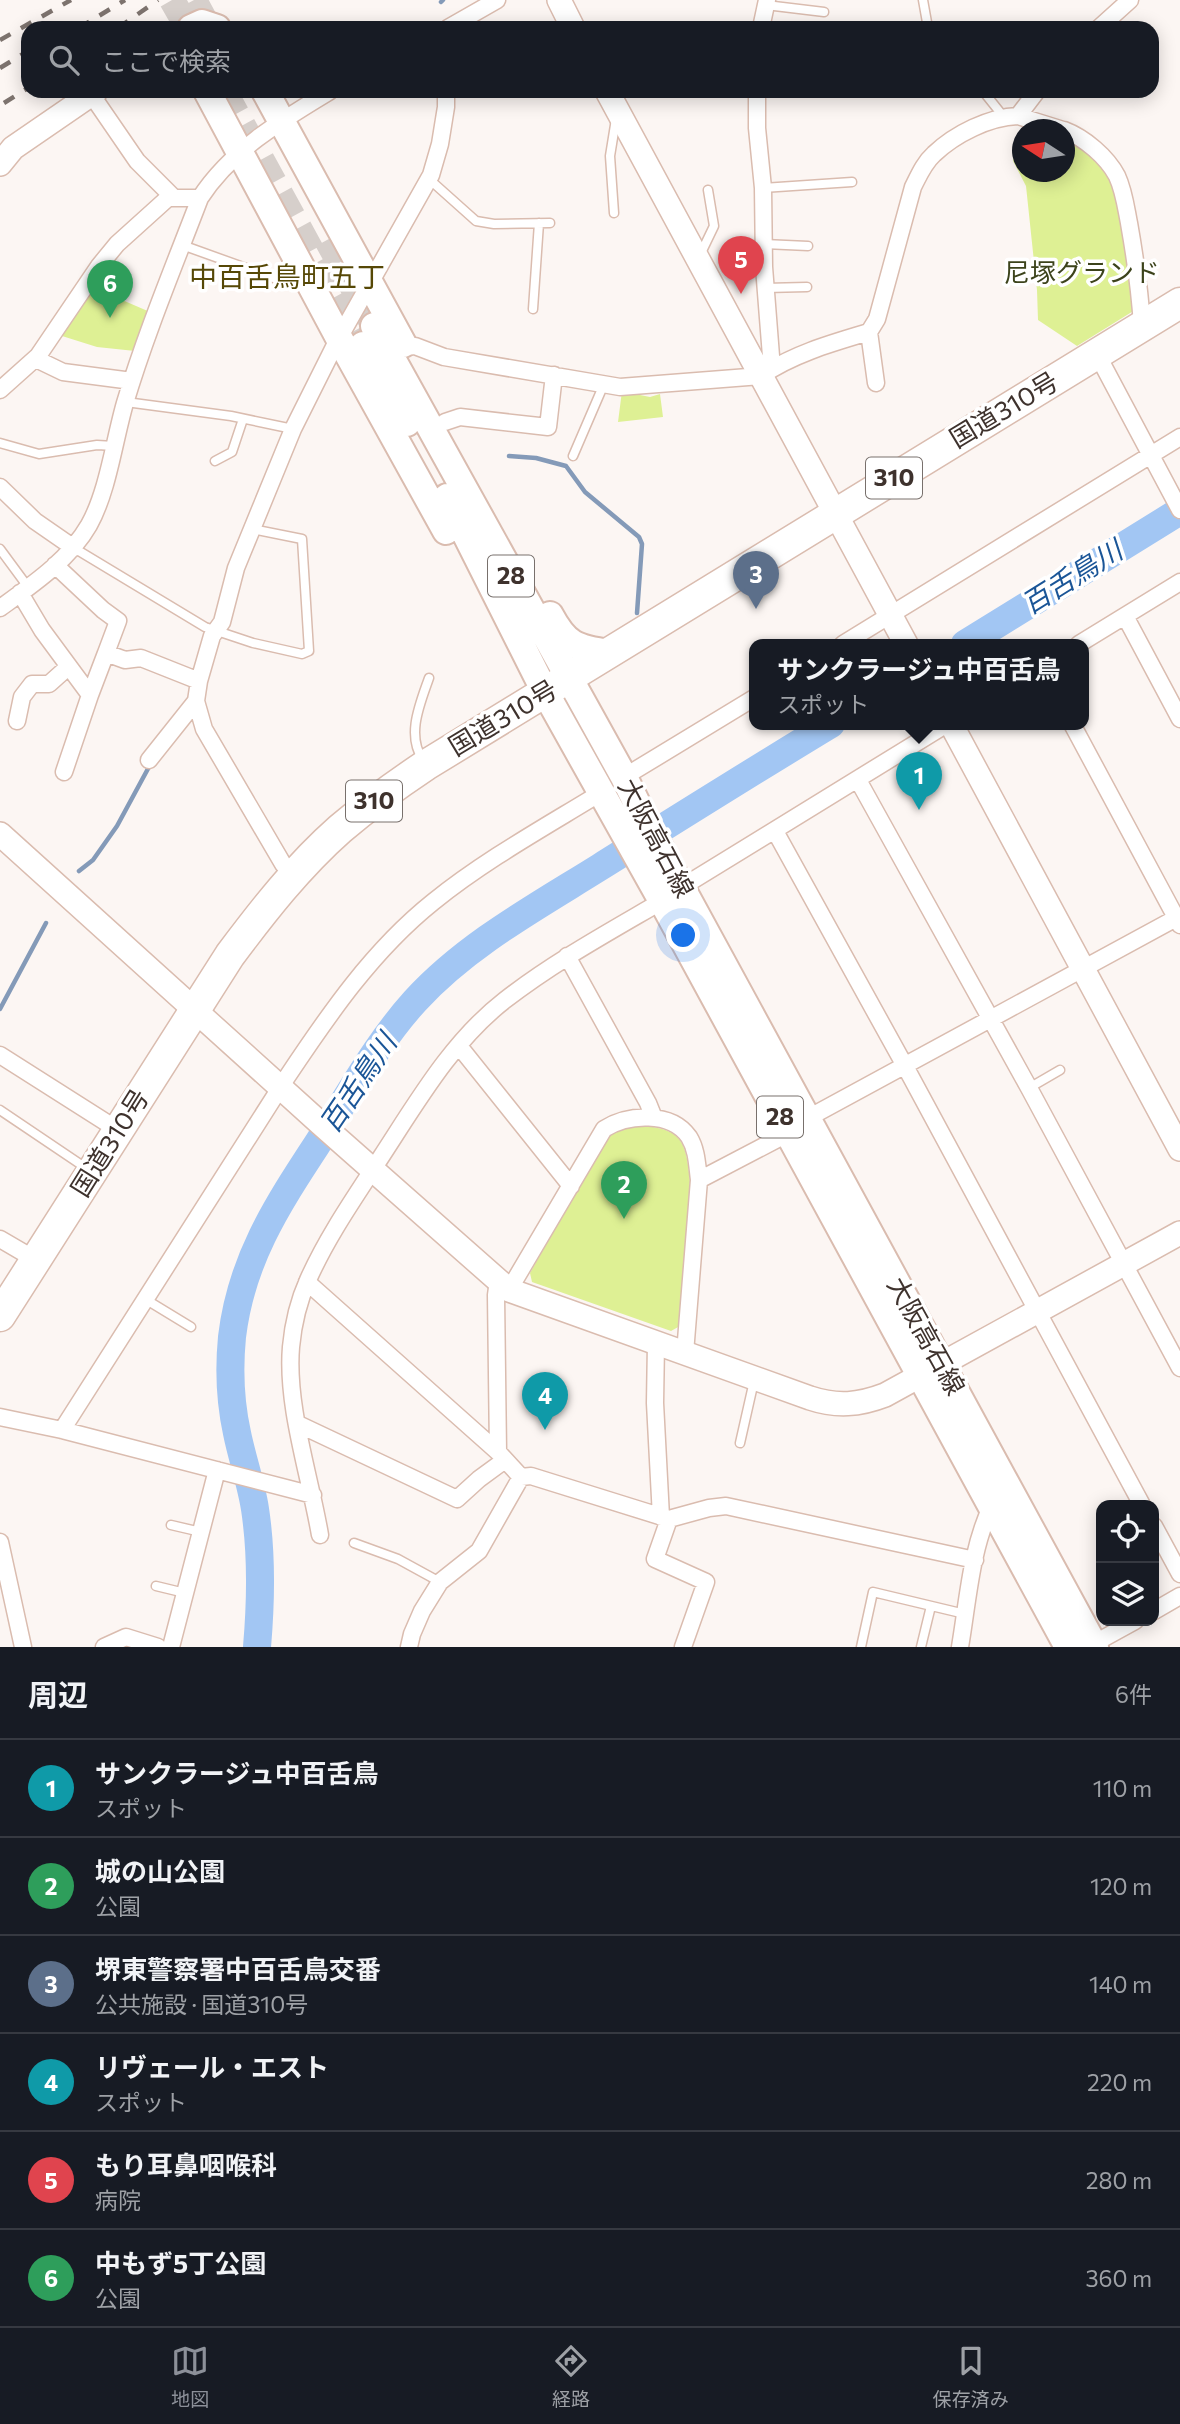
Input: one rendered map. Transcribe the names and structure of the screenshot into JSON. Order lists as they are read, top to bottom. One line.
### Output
{"streets":{"highway":["国道310号","310"],"main road":["28","大阪高石線"]},"crossings":[["国道310号","大阪高石線"]],"districts":["中百舌鳥町五丁"],"water":["百舌鳥川"],"parks":["尼塚グランド"],"north":"left","page":{"search":"ここで検索","pins":["5","6","3","1","2","4"],"popup":["サンクラージュ中百舌鳥","スポット"],"heading":["周辺","6件"],"list":[{"mark":"1","name":"サンクラージュ中百舌鳥","note":"スポット","value":"110 m"},{"mark":"2","name":"城の山公園","note":"公園","value":"120 m"},{"mark":"3","name":"堺東警察署中百舌鳥交番","note":"公共施設 · 国道310号","value":"140 m"},{"mark":"4","name":"リヴェール・エスト","note":"スポット","value":"220 m"},{"mark":"5","name":"もり耳鼻咽喉科","note":"病院","value":"280 m"},{"mark":"6","name":"中もず5丁公園","note":"公園","value":"360 m"}],"nav":["地図","経路","保存済み"]}}
